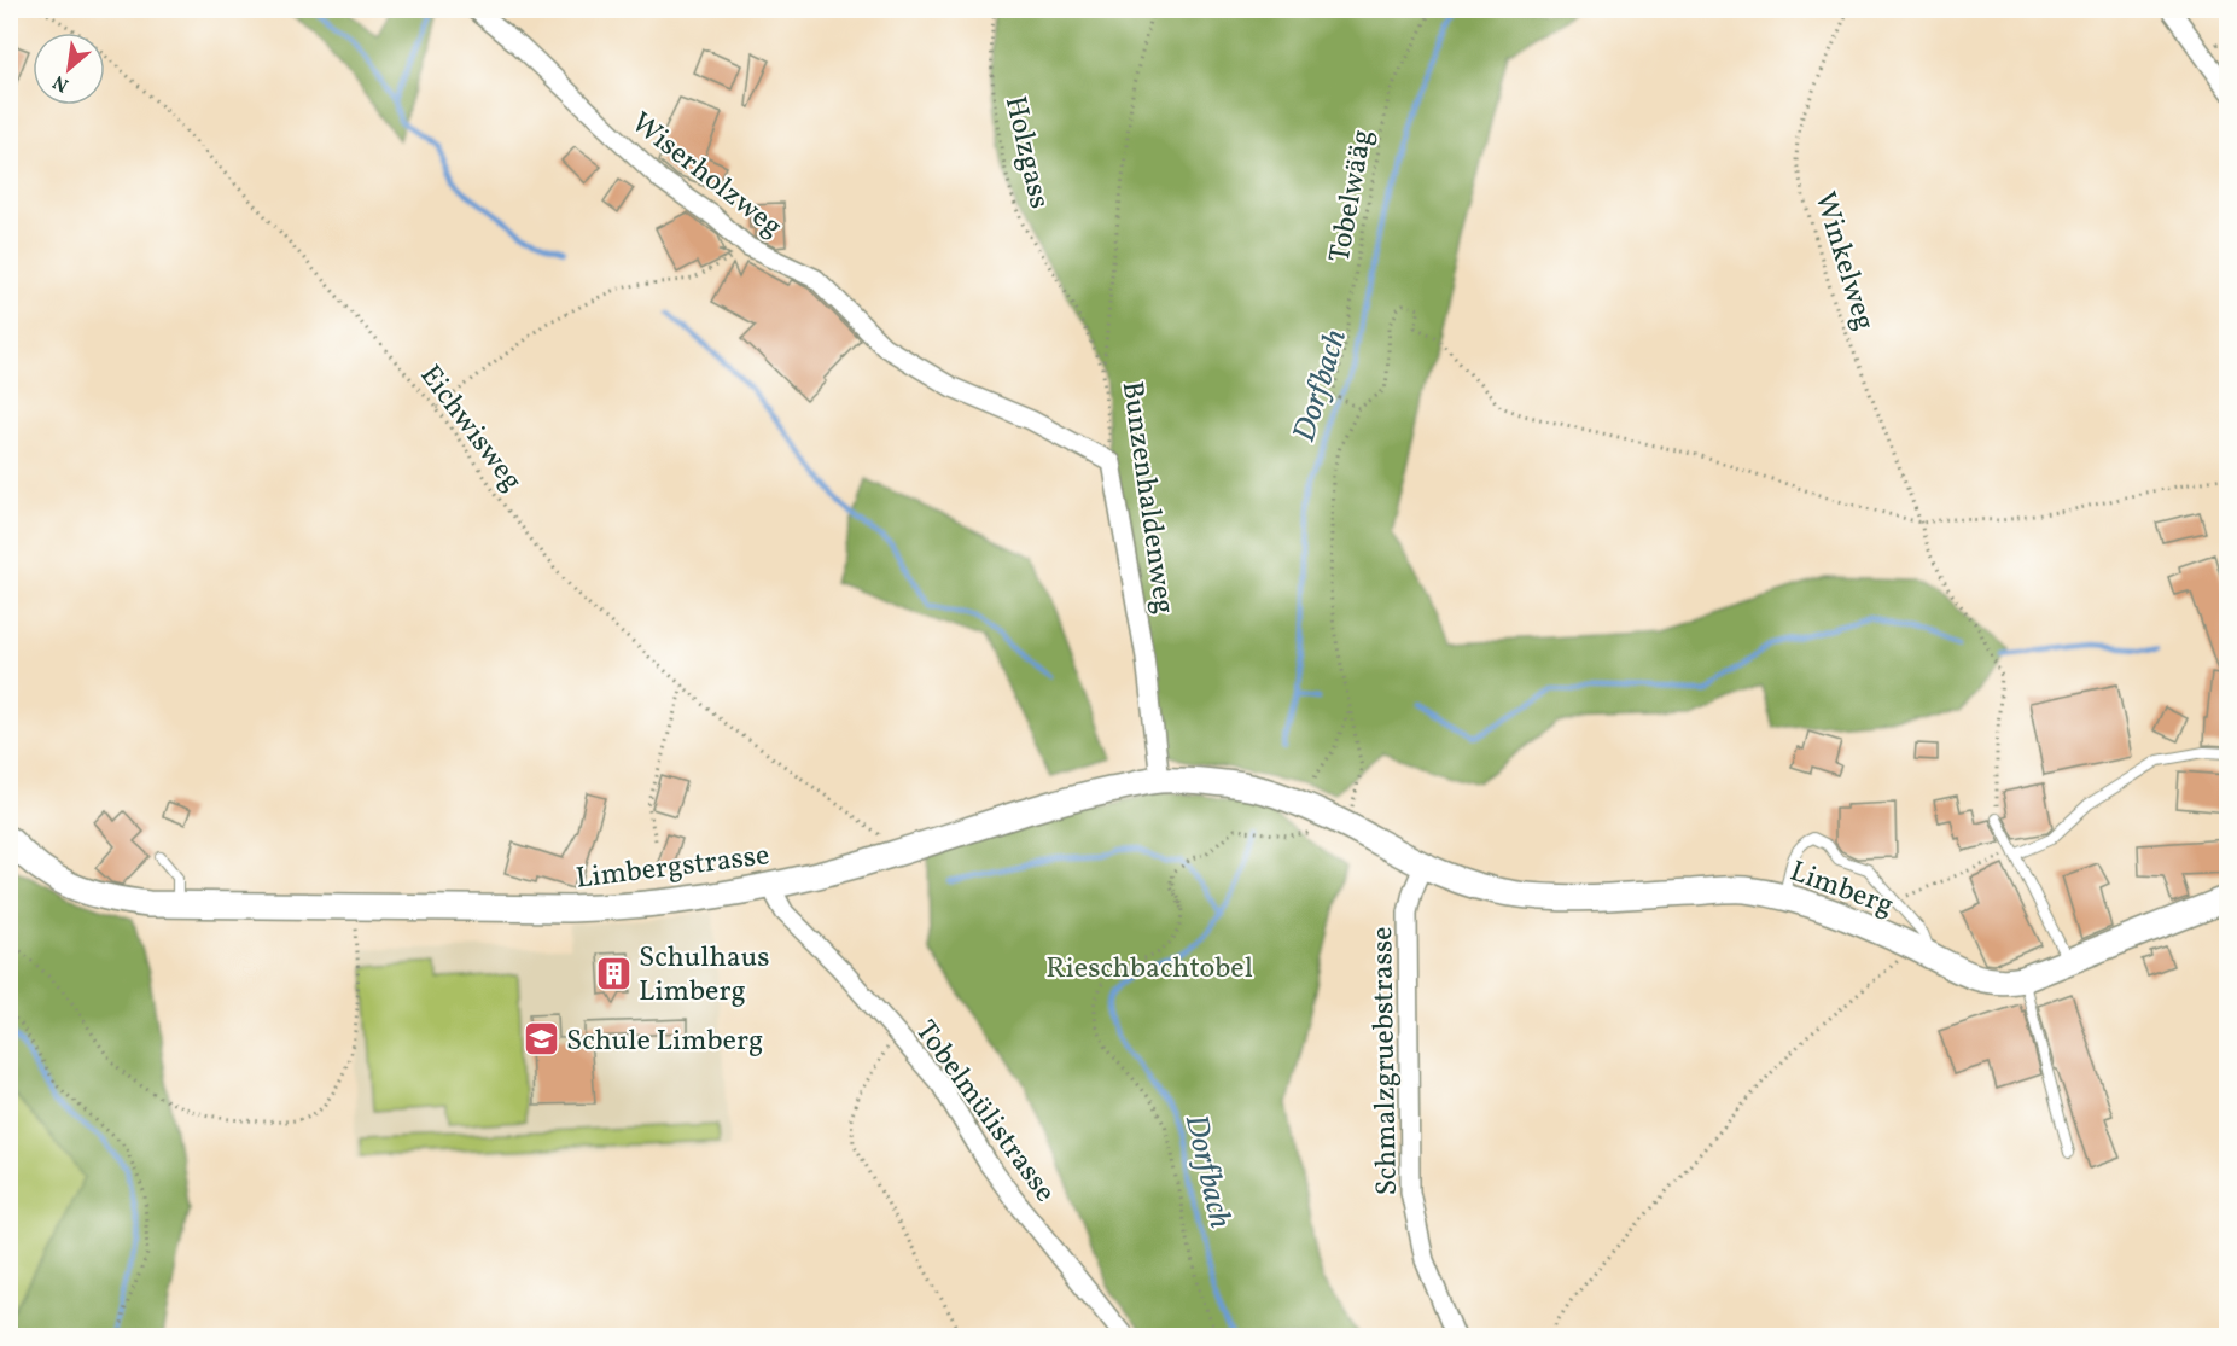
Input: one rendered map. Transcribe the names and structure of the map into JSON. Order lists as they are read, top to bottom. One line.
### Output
{"streets":{"street":["Wiserholzweg","Bunzenhaldenweg","Limbergstrasse","Limberg","Schmalzgruebstrasse","Tobelmülistrasse"],"path":["Holzgass","Tobelwääg","Winkelweg","Eichwisweg"]},"crossings":[["Holzgass","Bunzenhaldenweg"],["Wiserholzweg","Bunzenhaldenweg"],["Eichwisweg","Limbergstrasse"],["Bunzenhaldenweg","Limbergstrasse"],["Limbergstrasse","Limberg"],["Limbergstrasse","Tobelmülistrasse"],["Limberg","Schmalzgruebstrasse"]],"water":["Dorfbach"],"parks":["Rieschbachtobel"],"places":{"building":["Schulhaus Limberg"],"school or university":["Schule Limberg"]},"north":"bottom left"}
